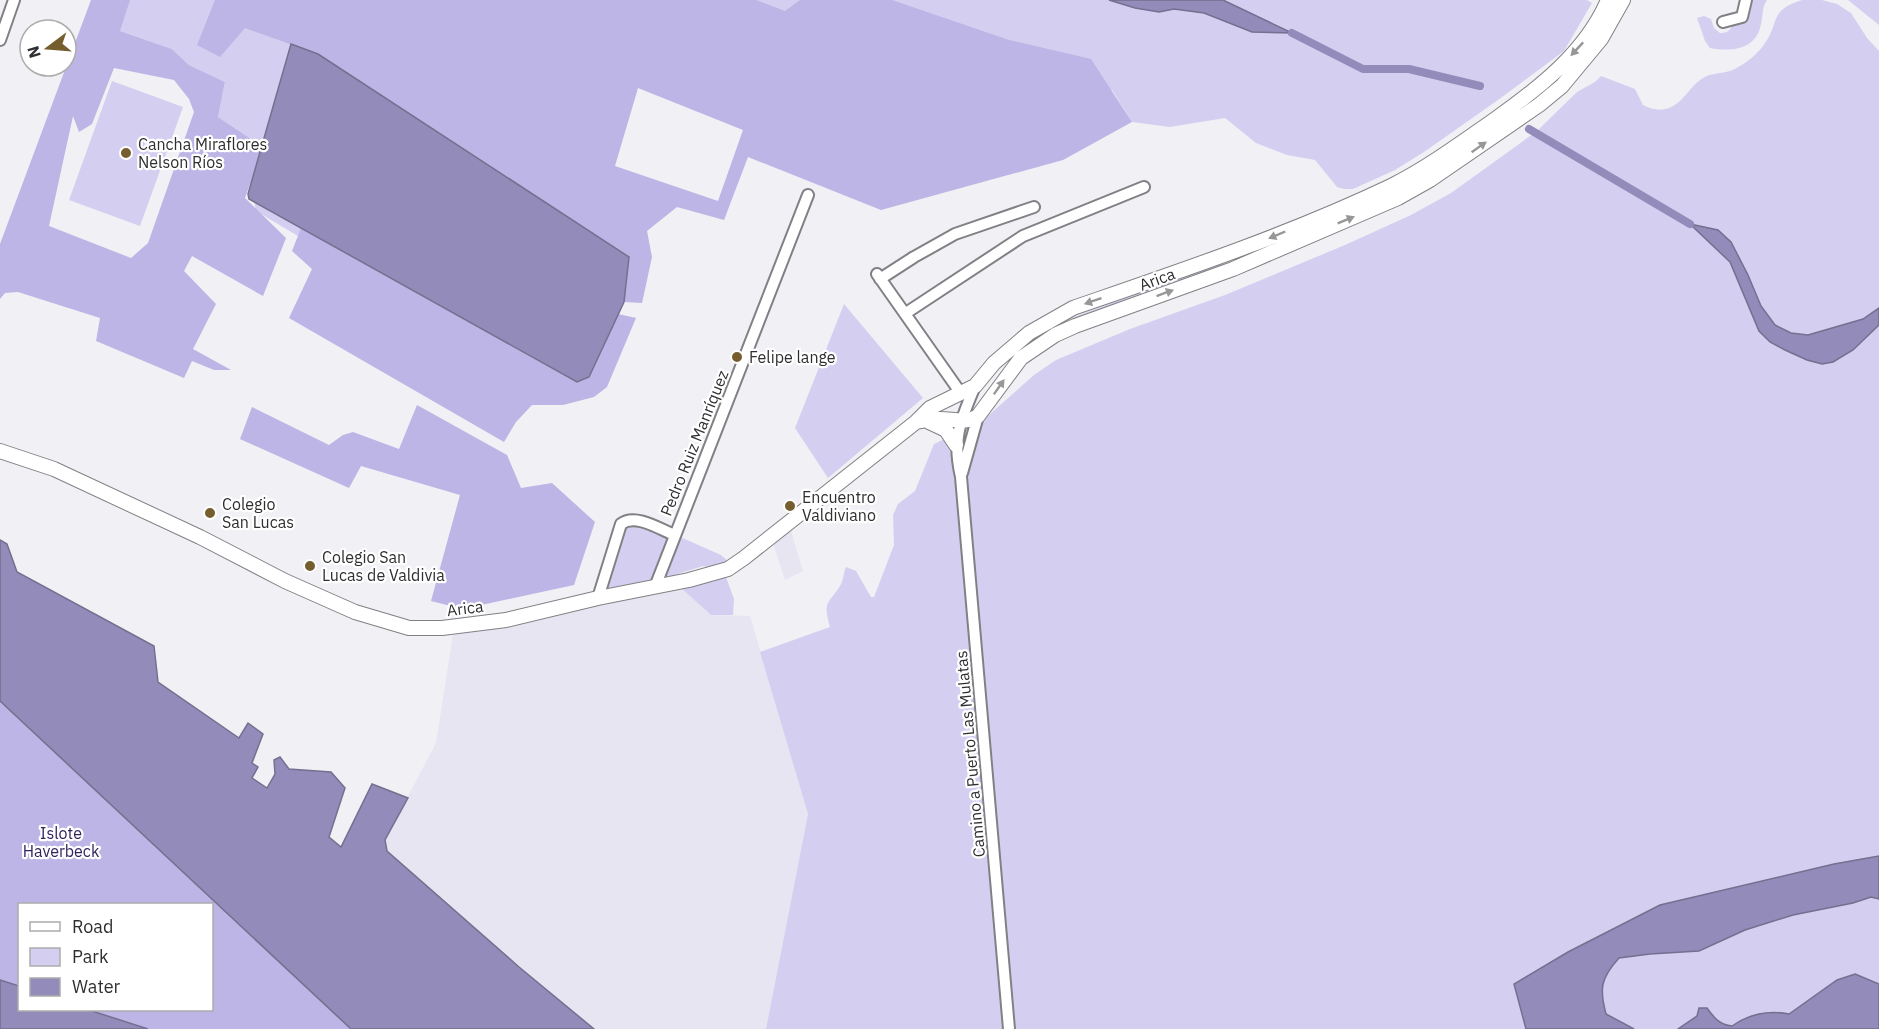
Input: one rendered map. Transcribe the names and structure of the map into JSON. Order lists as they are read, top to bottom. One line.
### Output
{"streets":{"main road":["Arica"],"street":["Pedro Ruiz Manríquez","Camino a Puerto Las Mulatas"]},"crossings":[["Arica","Pedro Ruiz Manríquez"],["Arica","Camino a Puerto Las Mulatas"]],"parks":["Islote Haverbeck"],"places":["Cancha Miraflores Nelson Ríos","Felipe lange","Encuentro Valdiviano","Colegio San Lucas","Colegio San Lucas de Valdivia"],"legend":["Road","Park","Water"],"north":"left"}
